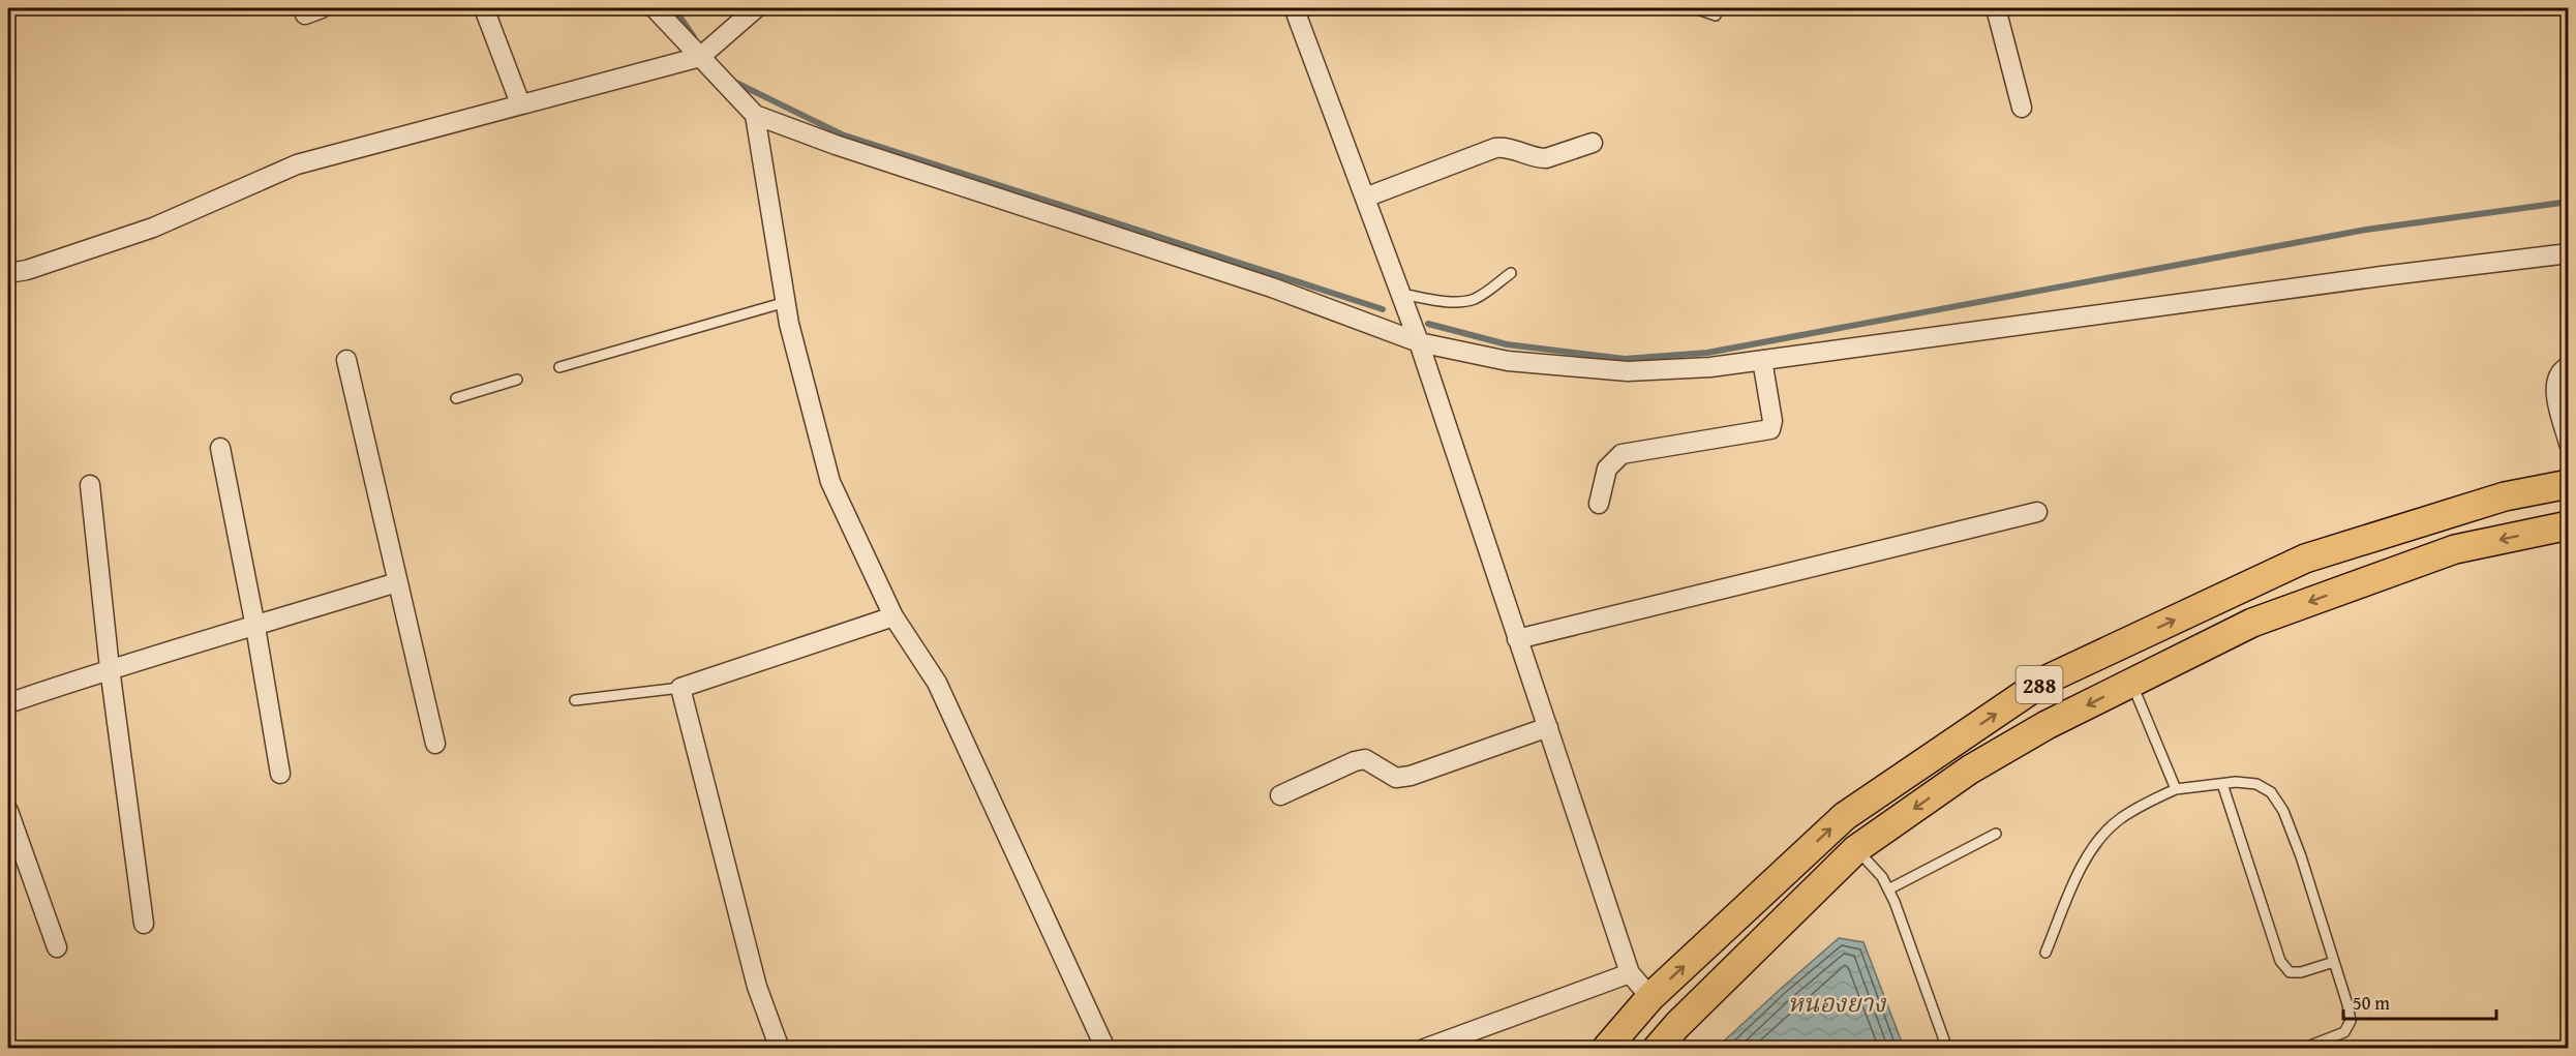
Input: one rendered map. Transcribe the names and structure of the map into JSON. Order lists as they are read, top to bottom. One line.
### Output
{"streets":{"main road":["288"]},"water":["หนองยาง"],"scale_bar":"50 m"}
